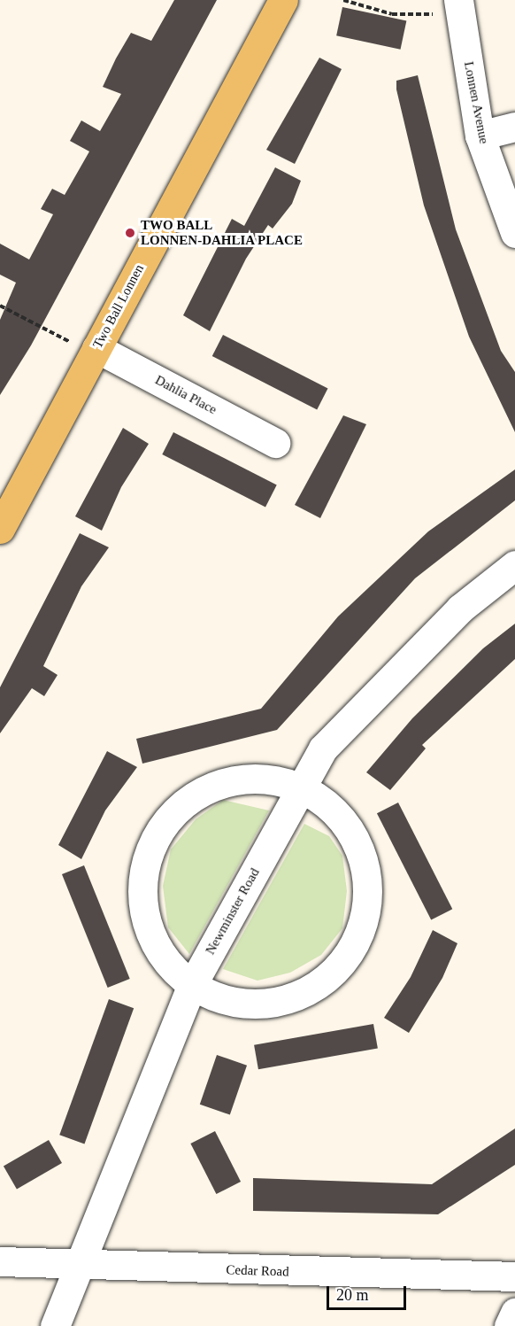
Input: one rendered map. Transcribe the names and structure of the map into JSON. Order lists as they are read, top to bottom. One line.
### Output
{"streets":{"main road":["Two Ball Lonnen"],"street":["Lonnen Avenue","Dahlia Place","Newminster Road","Cedar Road"]},"crossings":[["Two Ball Lonnen","Dahlia Place"],["Newminster Road","Cedar Road"]],"places":["TWO BALL LONNEN-DAHLIA PLACE"],"scale_bar":"20 m"}
